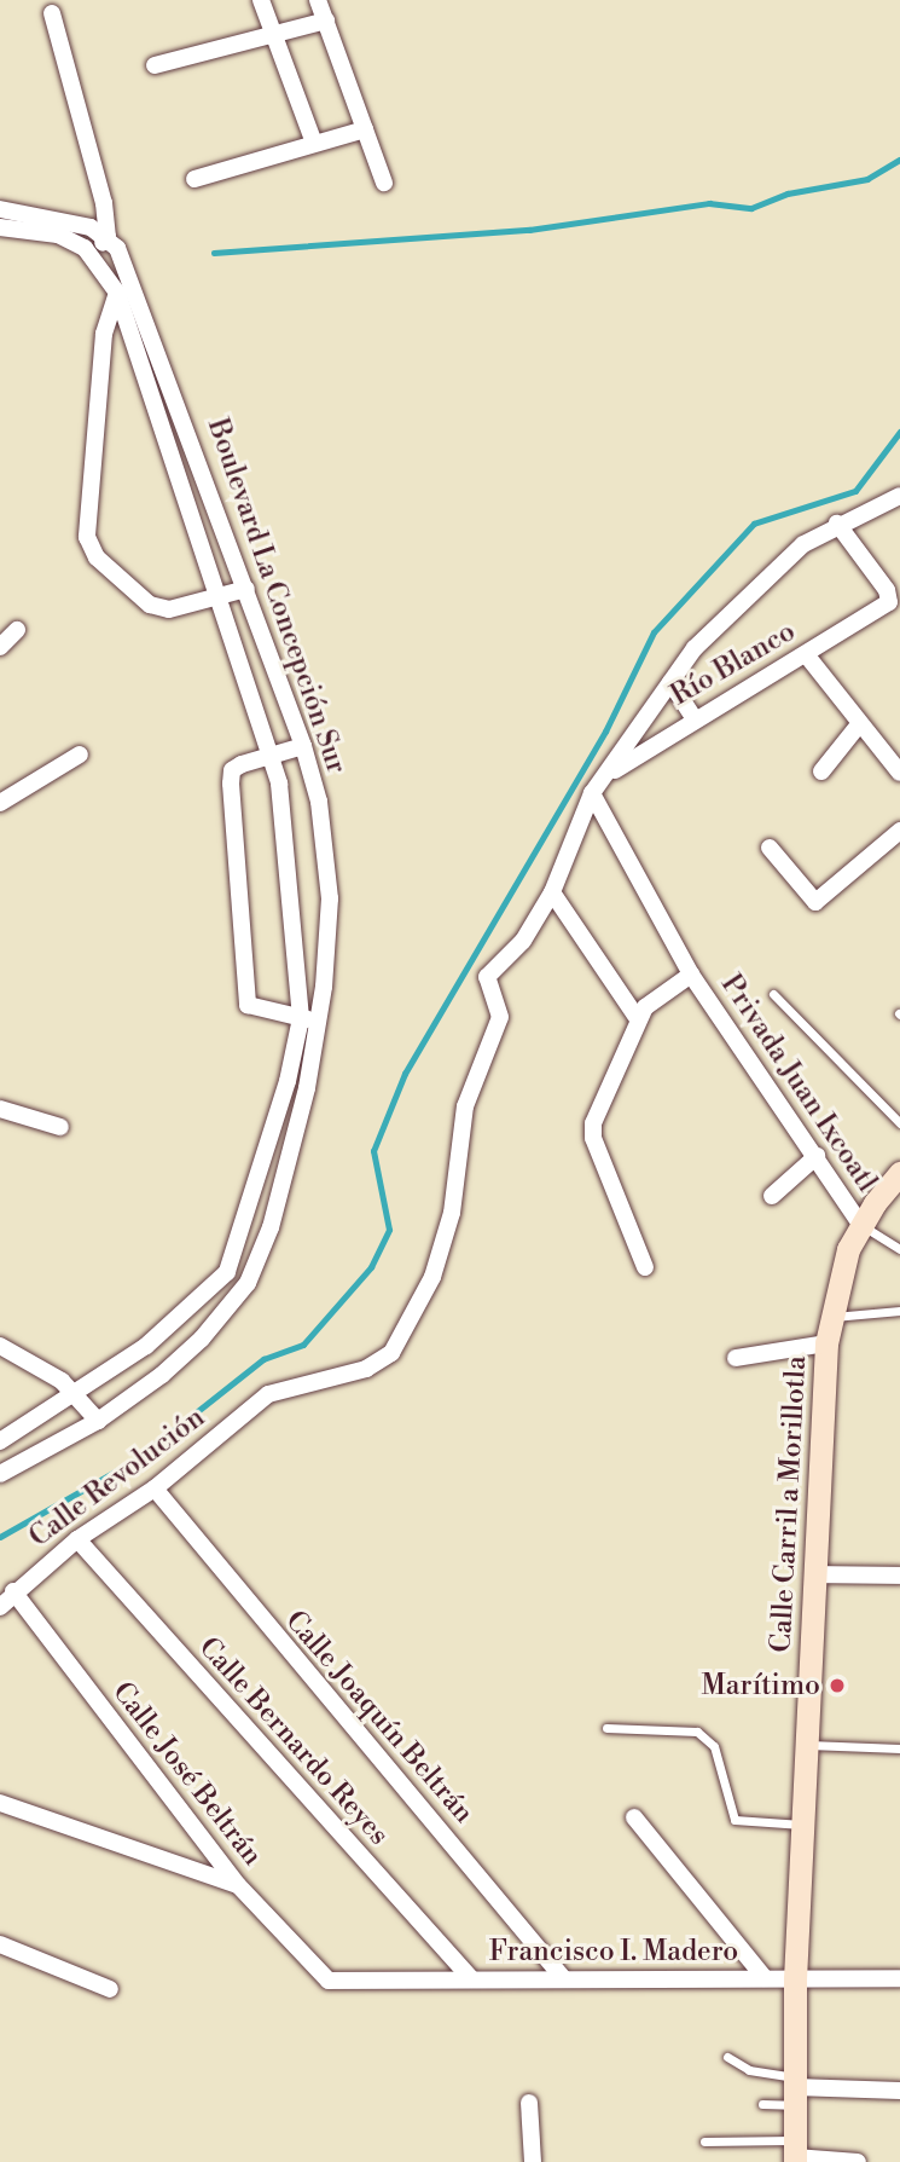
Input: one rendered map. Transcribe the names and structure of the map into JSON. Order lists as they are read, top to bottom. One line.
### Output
{"streets":{"street":["Boulevard La Concepción Sur","Río Blanco","Privada Juan Ixcoatl","Calle Revolución","Calle Carril a Morillotla","Calle Joaquín Beltrán","Calle Bernardo Reyes","Calle José Beltrán","Francisco I. Madero"]},"crossings":[["Privada Juan Ixcoatl","Calle Carril a Morillotla"],["Calle Revolución","Calle Joaquín Beltrán"],["Calle Revolución","Calle Bernardo Reyes"],["Calle Revolución","Calle José Beltrán"],["Calle Carril a Morillotla","Francisco I. Madero"],["Calle Joaquín Beltrán","Francisco I. Madero"],["Calle Bernardo Reyes","Francisco I. Madero"],["Calle José Beltrán","Francisco I. Madero"]],"places":["Marítimo"]}
